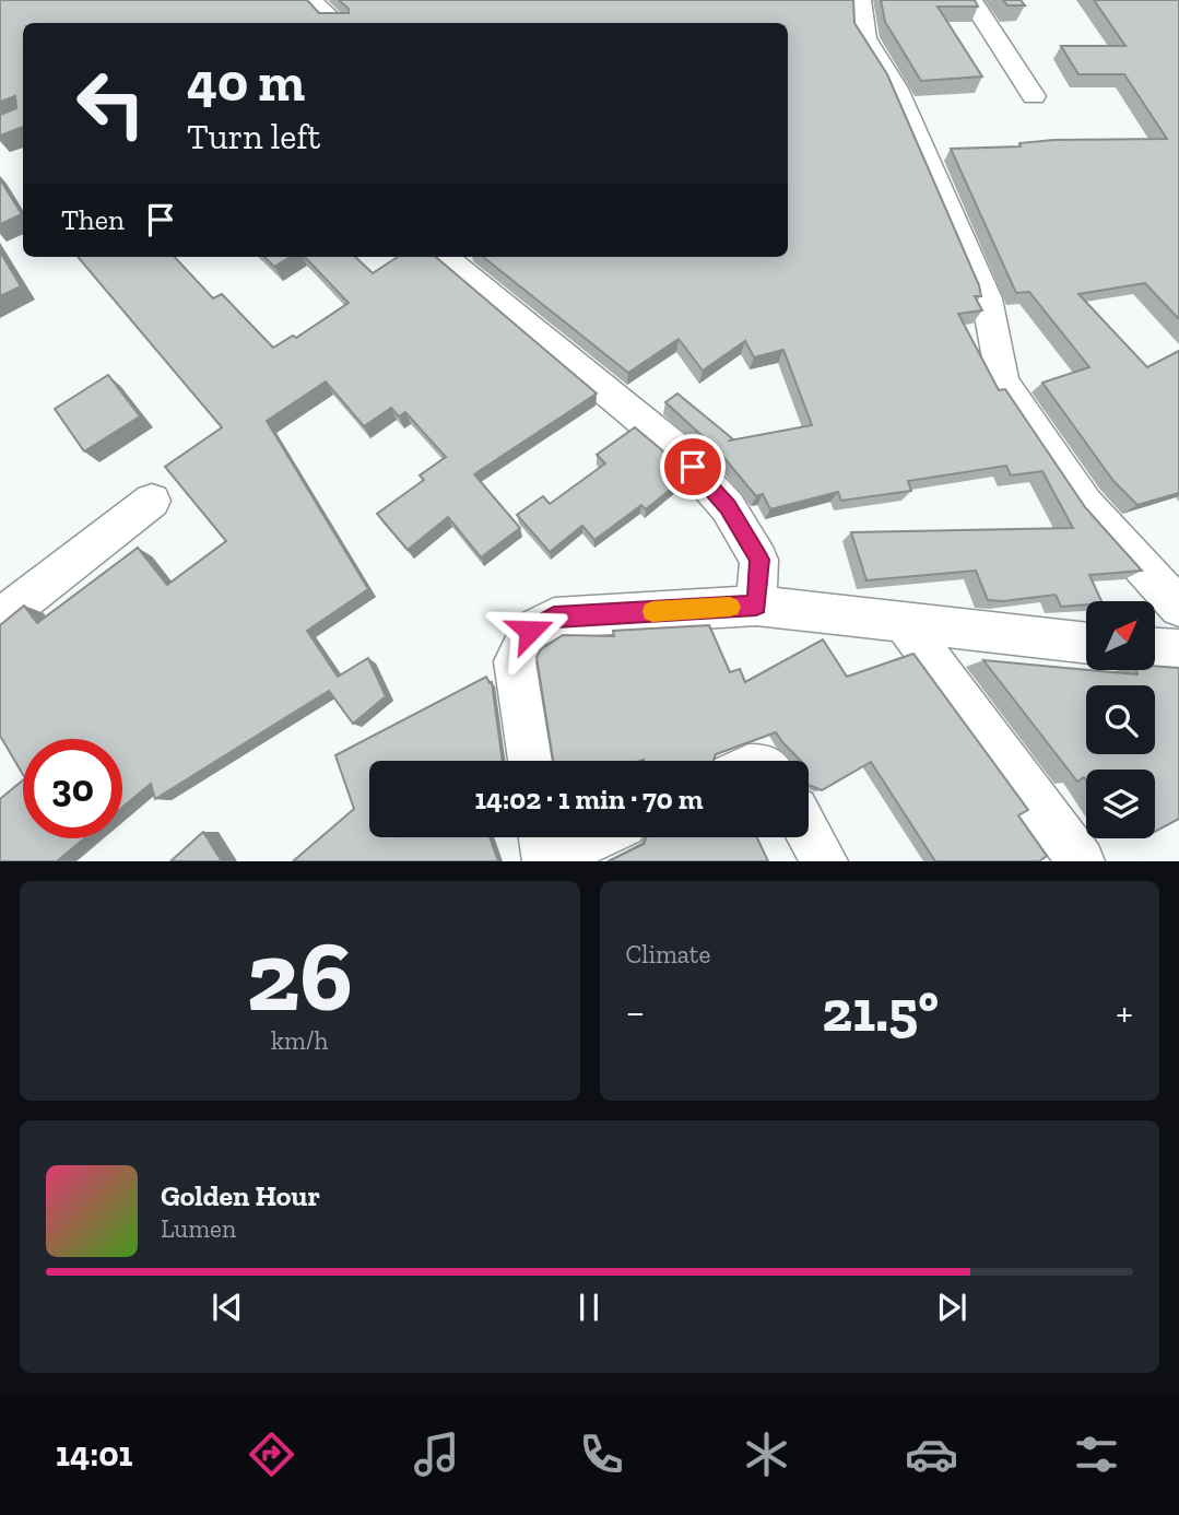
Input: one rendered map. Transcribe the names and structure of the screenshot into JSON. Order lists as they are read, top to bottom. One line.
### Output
{"north":"top right","page":{"turn":["40 m","Turn left"],"then":"Then","limit":"30","trip":"14:02 · 1 min · 70 m","tile":[["26","km/h"],"Climate"],"heat":["−","21.5°","+"],"song":["Golden Hour","Lumen"],"tabs":"14:01"}}
